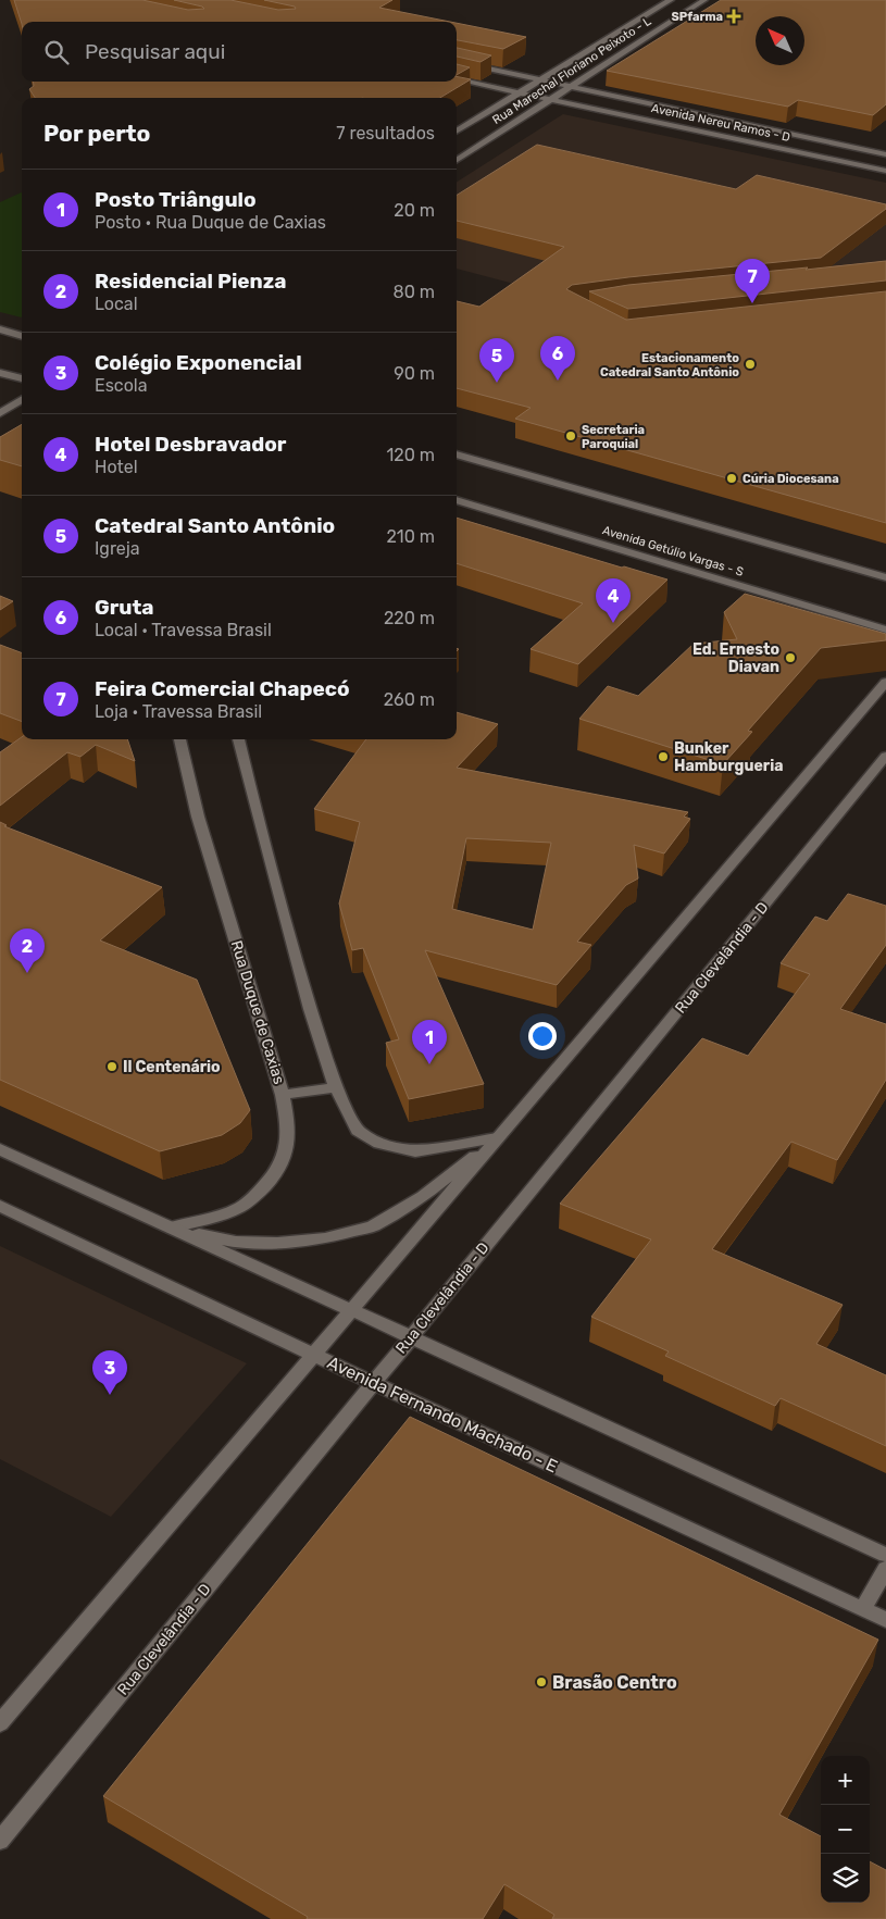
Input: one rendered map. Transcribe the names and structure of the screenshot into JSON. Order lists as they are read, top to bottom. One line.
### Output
{"streets":{"street":["Rua Marechal Floriano Peixoto - L","Avenida Nereu Ramos - D","Avenida Getúlio Vargas - S","Rua Clevelândia - D","Rua Duque de Caxias","Avenida Fernando Machado - E"]},"crossings":[["Rua Marechal Floriano Peixoto - L","Avenida Nereu Ramos - D"],["Rua Clevelândia - D","Avenida Fernando Machado - E"]],"places":{"health":["SPfarma"],"other":["Estacionamento Catedral Santo Antônio","Secretaria Paroquial","Cúria Diocesana","Ed. Ernesto Diavan","Bunker Hamburgueria","Il Centenário","Brasão Centro"]},"north":"top left","page":{"search":"Pesquisar aqui","heading":["Por perto","7 resultados"],"list":[{"mark":"1","name":"Posto Triângulo","note":"Posto · Rua Duque de Caxias","value":"20 m"},{"mark":"2","name":"Residencial Pienza","note":"Local","value":"80 m"},{"mark":"3","name":"Colégio Exponencial","note":"Escola","value":"90 m"},{"mark":"4","name":"Hotel Desbravador","note":"Hotel","value":"120 m"},{"mark":"5","name":"Catedral Santo Antônio","note":"Igreja","value":"210 m"},{"mark":"6","name":"Gruta","note":"Local · Travessa Brasil","value":"220 m"},{"mark":"7","name":"Feira Comercial Chapecó","note":"Loja · Travessa Brasil","value":"260 m"}],"pins":["7","6","5","4","2","1","3"],"map_buttons":["+","−"]}}
